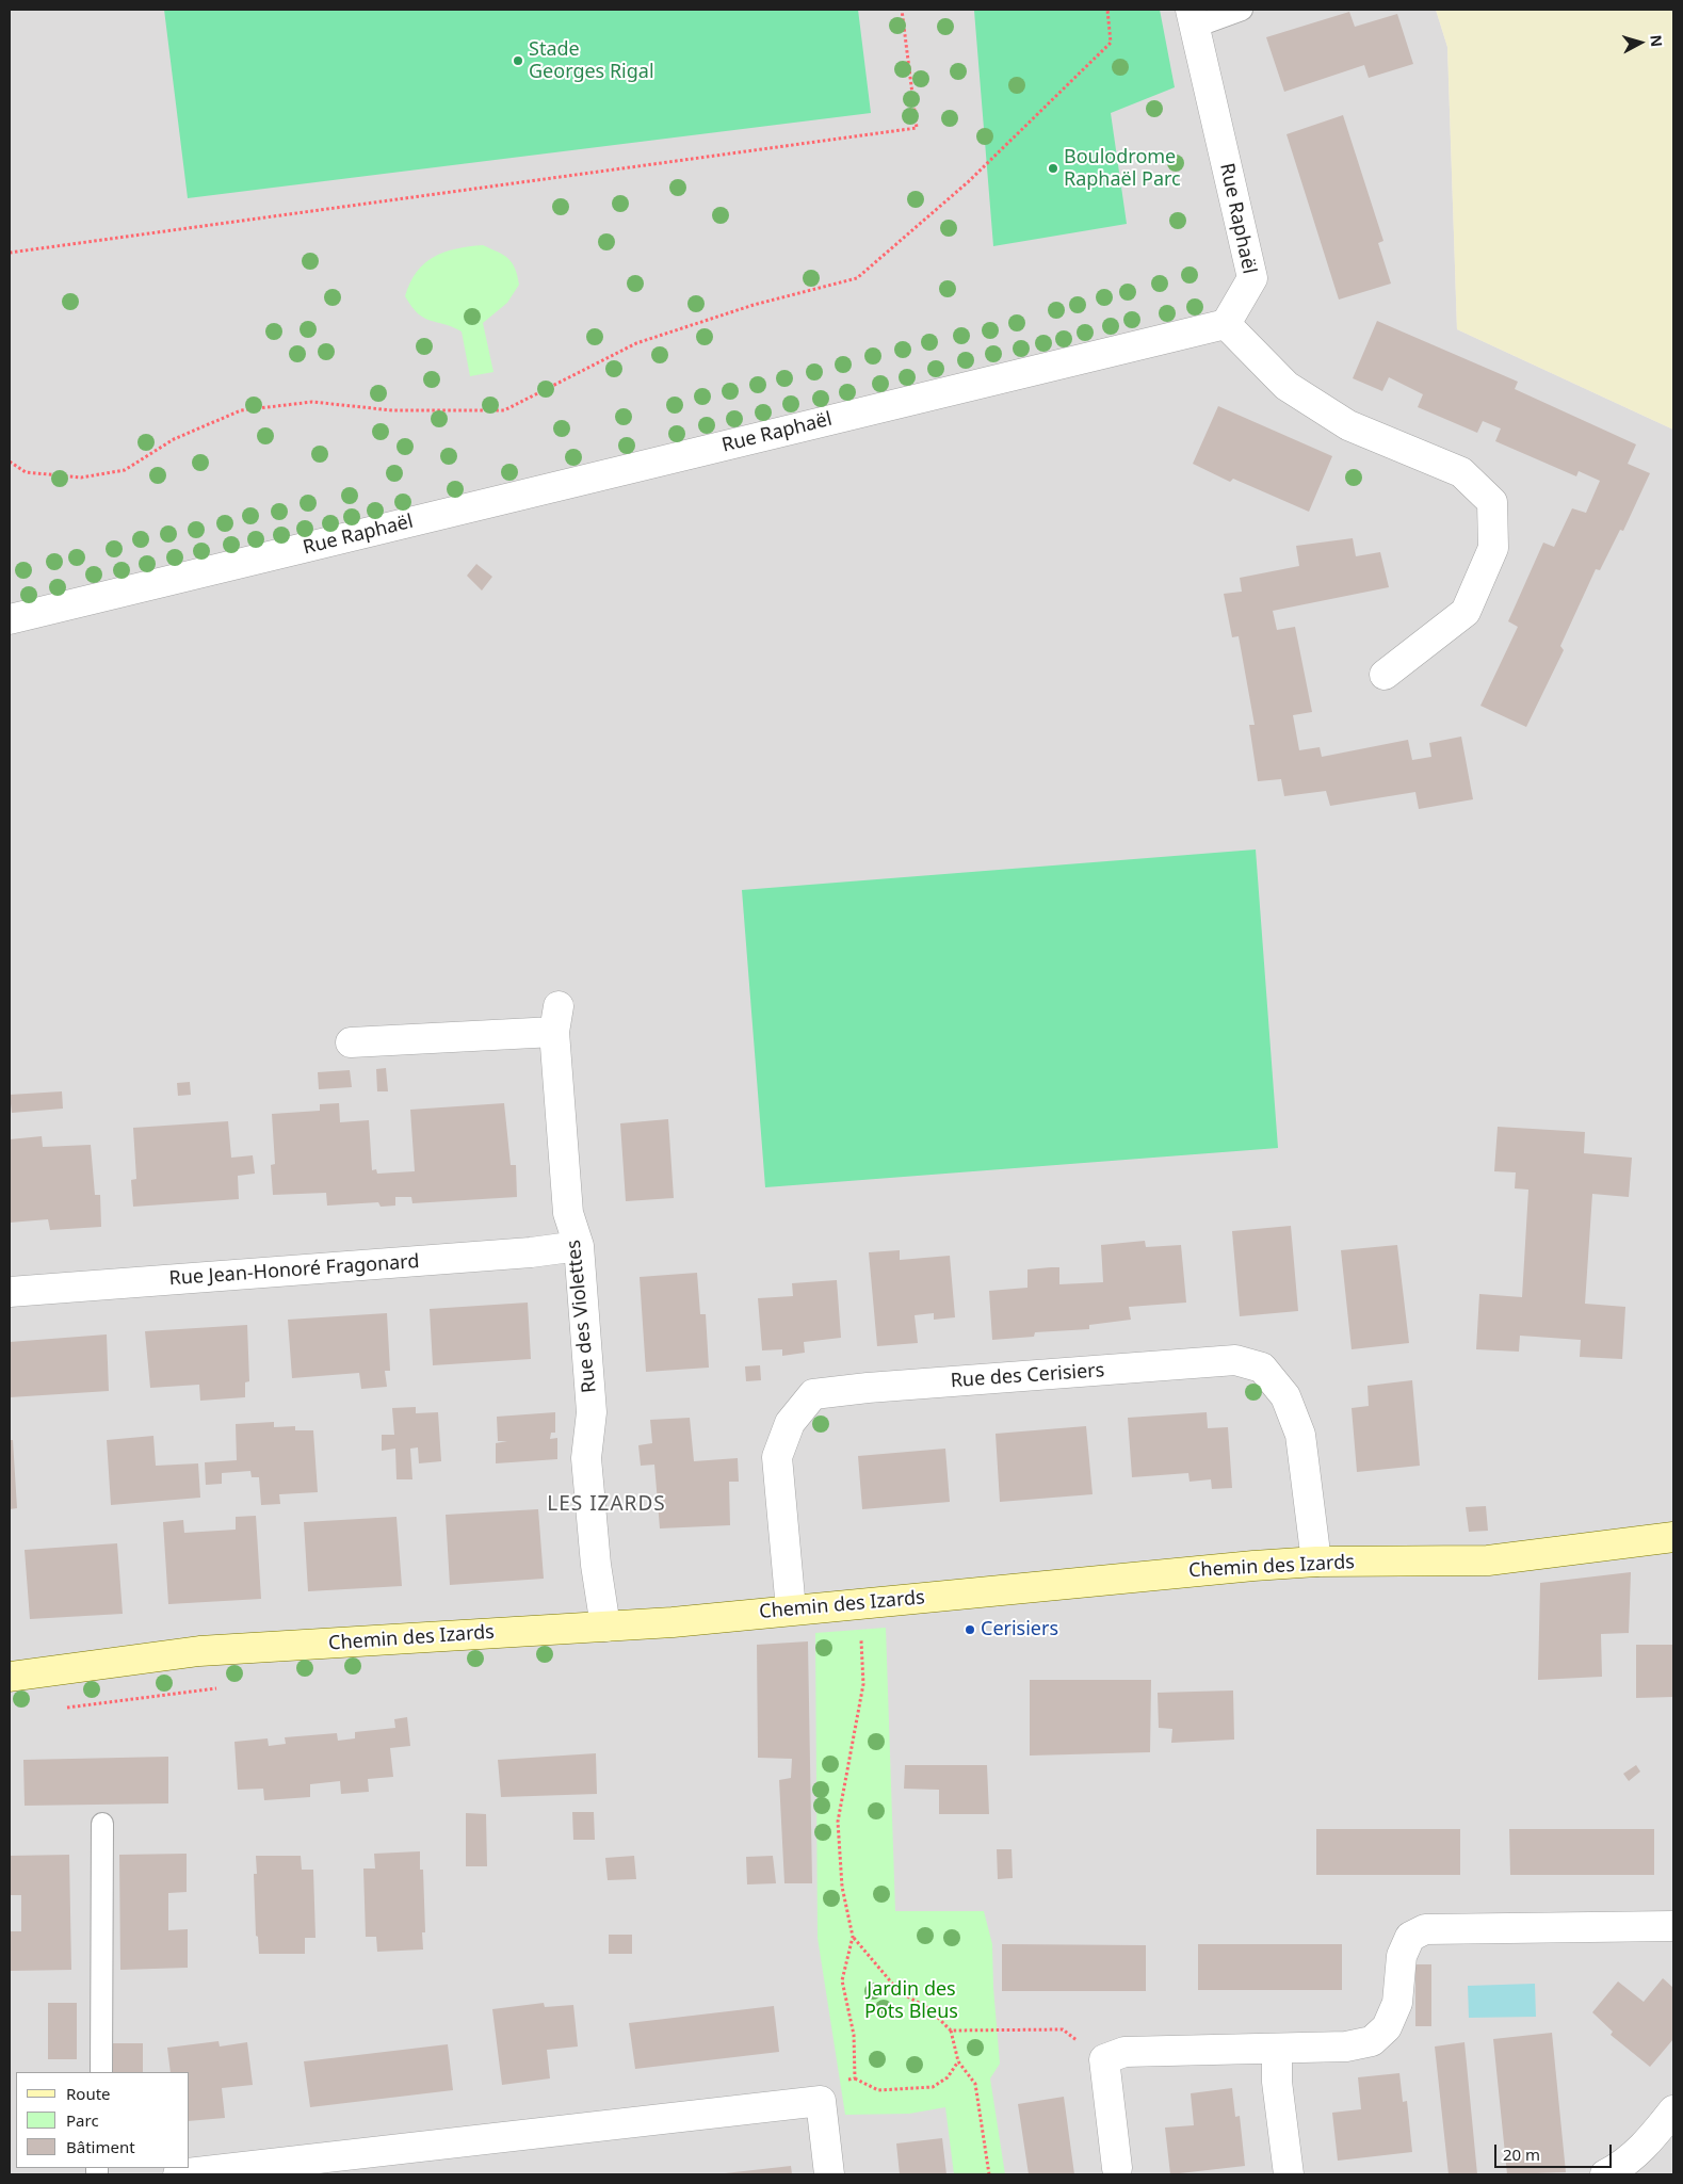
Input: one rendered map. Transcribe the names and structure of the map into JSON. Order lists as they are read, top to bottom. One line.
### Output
{"streets":{"street":["Rue Raphaël","Rue Jean-Honoré Fragonard","Rue des Violettes","Rue des Cerisiers","Chemin des Izards"]},"crossings":[["Rue Jean-Honoré Fragonard","Rue des Violettes"],["Rue des Violettes","Chemin des Izards"],["Rue des Cerisiers","Chemin des Izards"]],"districts":["LES IZARDS"],"parks":["Jardin des Pots Bleus"],"places":["Stade Georges Rigal","Boulodrome Raphaël Parc","Cerisiers"],"legend":["Route","Parc","Bâtiment"],"scale_bar":"20 m","north":"right"}
